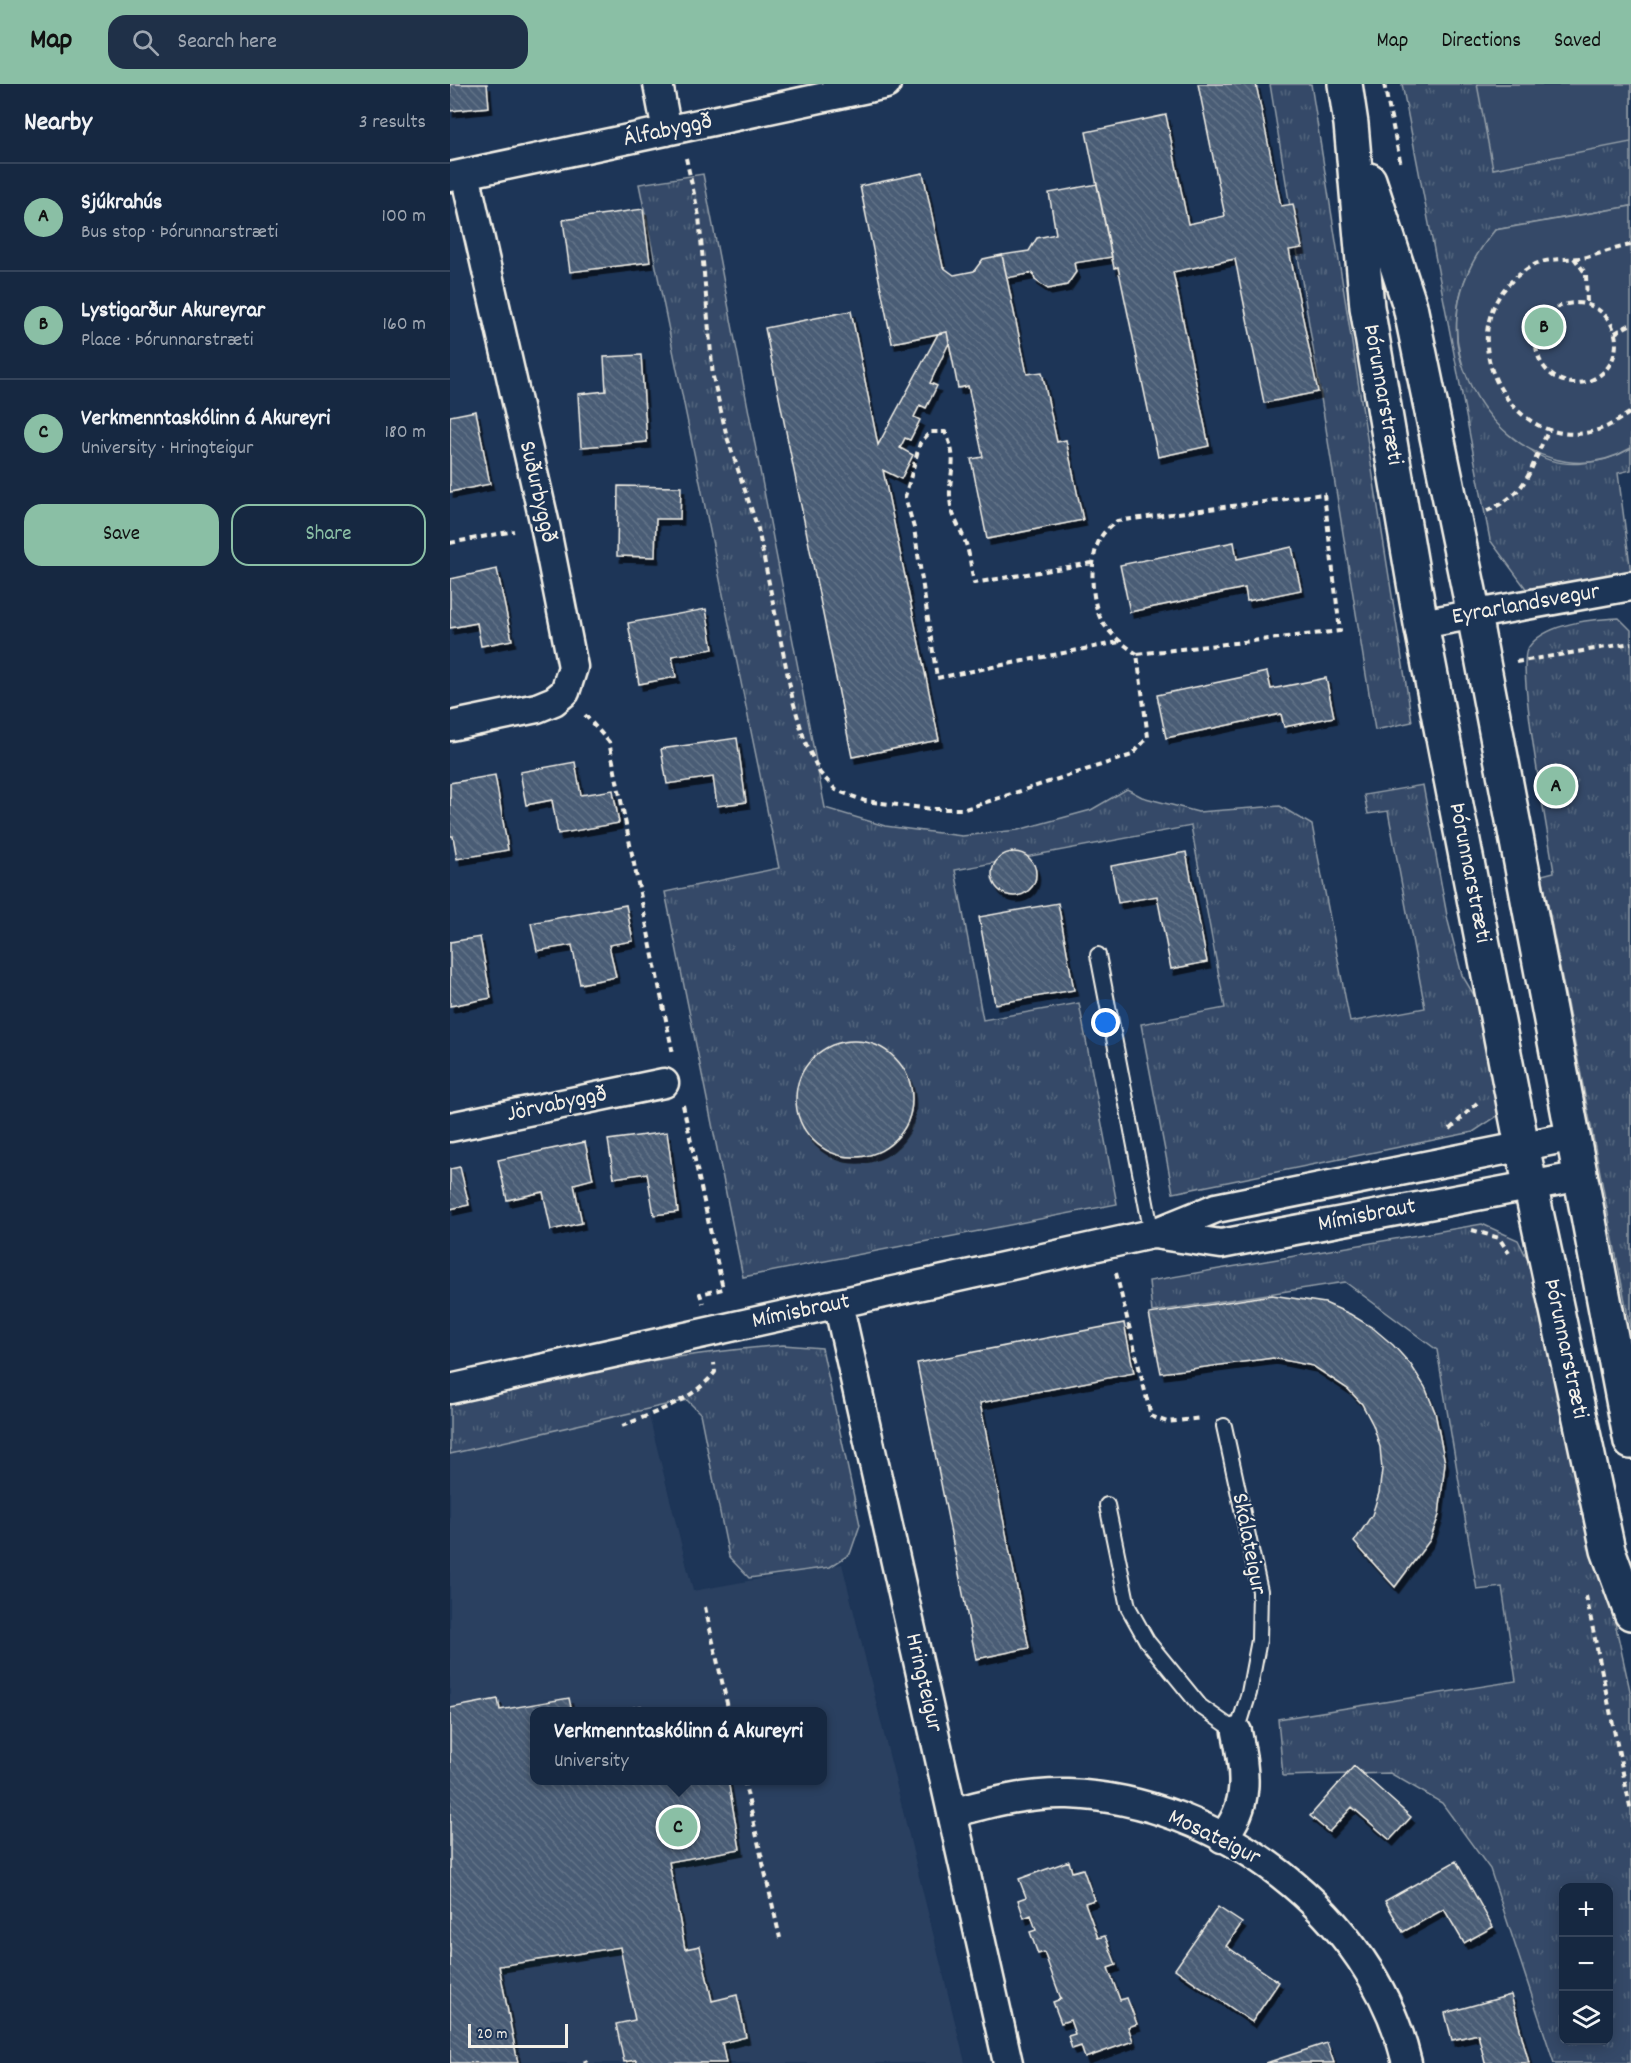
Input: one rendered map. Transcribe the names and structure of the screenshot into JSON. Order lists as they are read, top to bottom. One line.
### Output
{"streets":{"street":["Álfabyggð","Þórunnarstræti","Suðurbyggð","Eyrarlandsvegur","Jörvabyggð","Mímisbraut","Skálateigur","Hringteigur","Mosateigur"]},"crossings":[["Álfabyggð","Suðurbyggð"],["Þórunnarstræti","Eyrarlandsvegur"],["Þórunnarstræti","Mímisbraut"],["Mímisbraut","Hringteigur"],["Skálateigur","Mosateigur"],["Hringteigur","Mosateigur"]],"scale_bar":"20 m","page":{"header":"Map","search":"Search here","nav":["Map","Directions","Saved"],"heading":["Nearby","3 results"],"list":[{"mark":"A","name":"Sjúkrahús","note":"Bus stop · Þórunnarstræti","value":"100 m"},{"mark":"B","name":"Lystigarður Akureyrar","note":"Place · Þórunnarstræti","value":"160 m"},{"mark":"C","name":"Verkmenntaskólinn á Akureyri","note":"University · Hringteigur","value":"180 m"}],"pins":["B","A","C"],"buttons":["Save","Share"],"popup":["Verkmenntaskólinn á Akureyri","University"],"map_buttons":["+","−"],"scale":"20 m"}}
